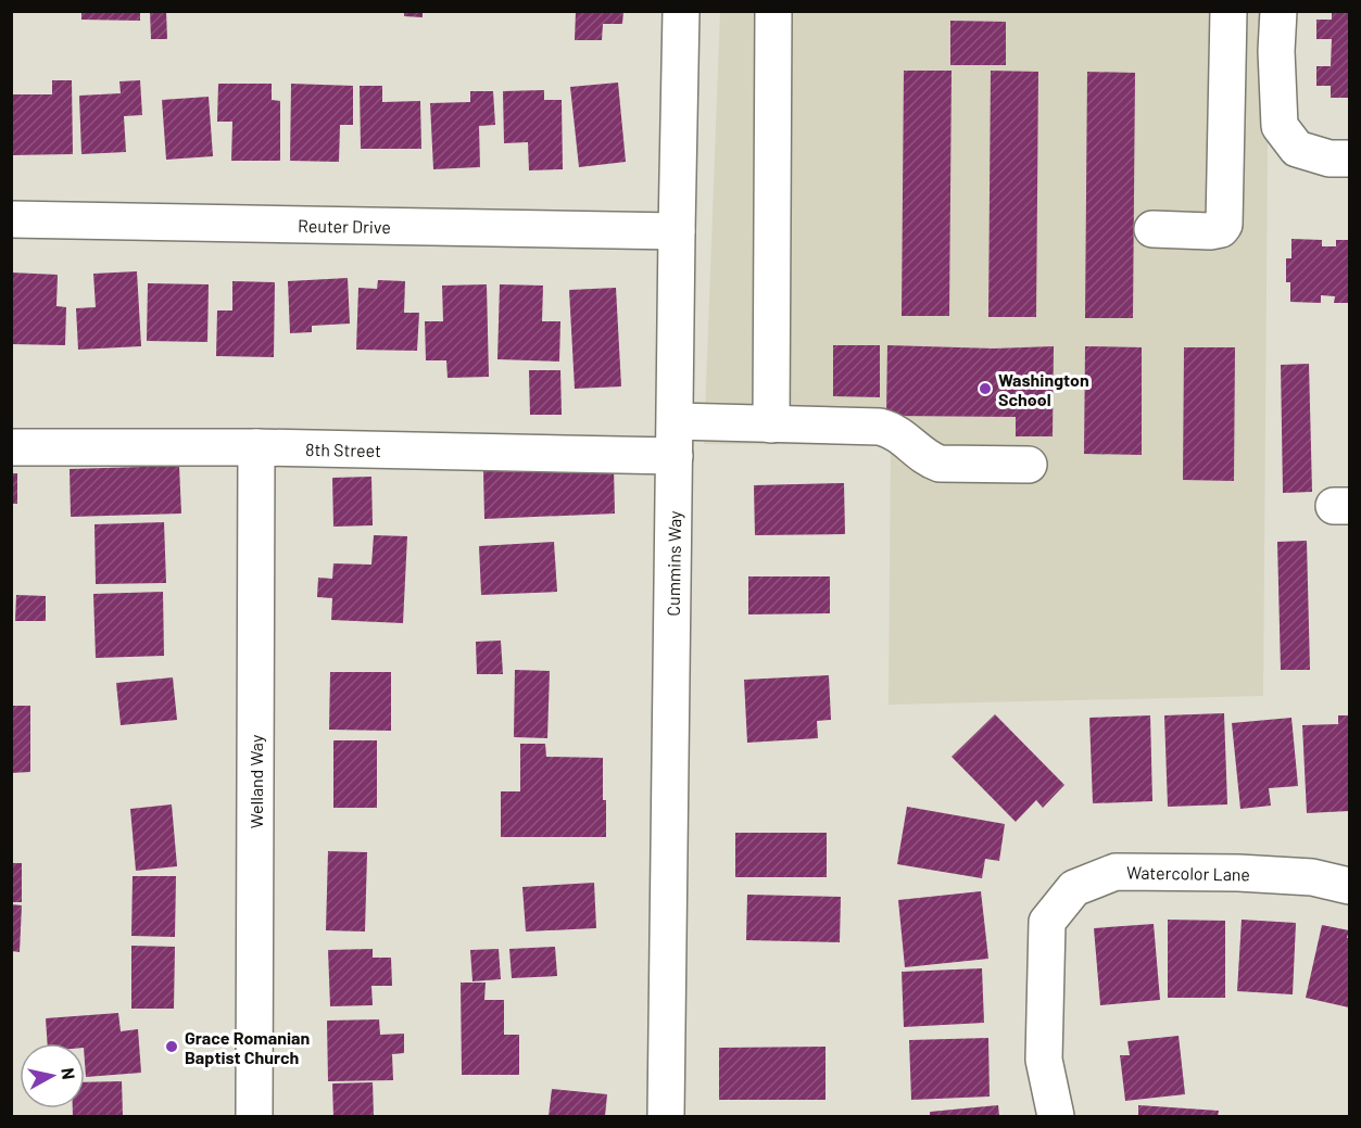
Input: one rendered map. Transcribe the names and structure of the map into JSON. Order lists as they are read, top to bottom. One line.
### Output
{"streets":{"street":["Reuter Drive","8th Street","Cummins Way","Welland Way","Watercolor Lane"]},"crossings":[["Reuter Drive","Cummins Way"],["8th Street","Cummins Way"],["8th Street","Welland Way"]],"places":["Washington School","Grace Romanian Baptist Church"],"north":"right"}
